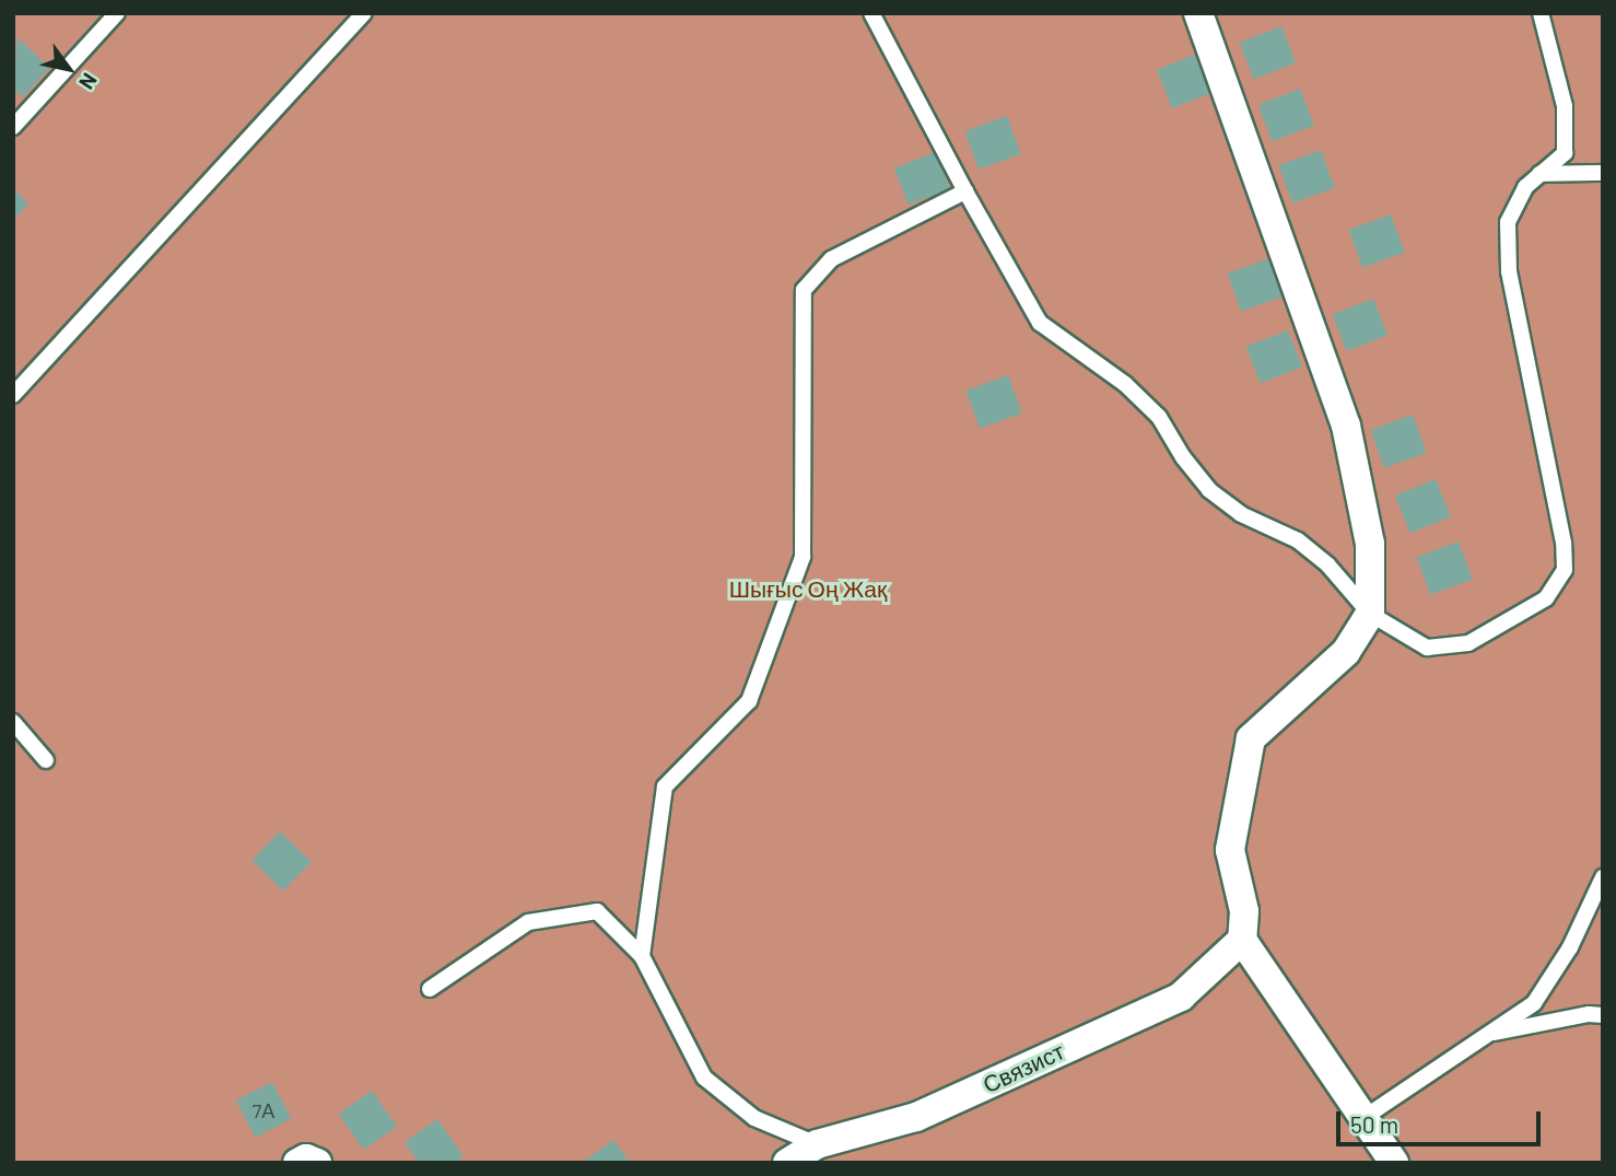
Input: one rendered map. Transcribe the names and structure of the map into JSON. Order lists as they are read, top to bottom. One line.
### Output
{"streets":{"street":["Связист"]},"parks":["Шығыс Оң Жақ"],"house_numbers":["7А"],"scale_bar":"50 m","north":"bottom right"}
